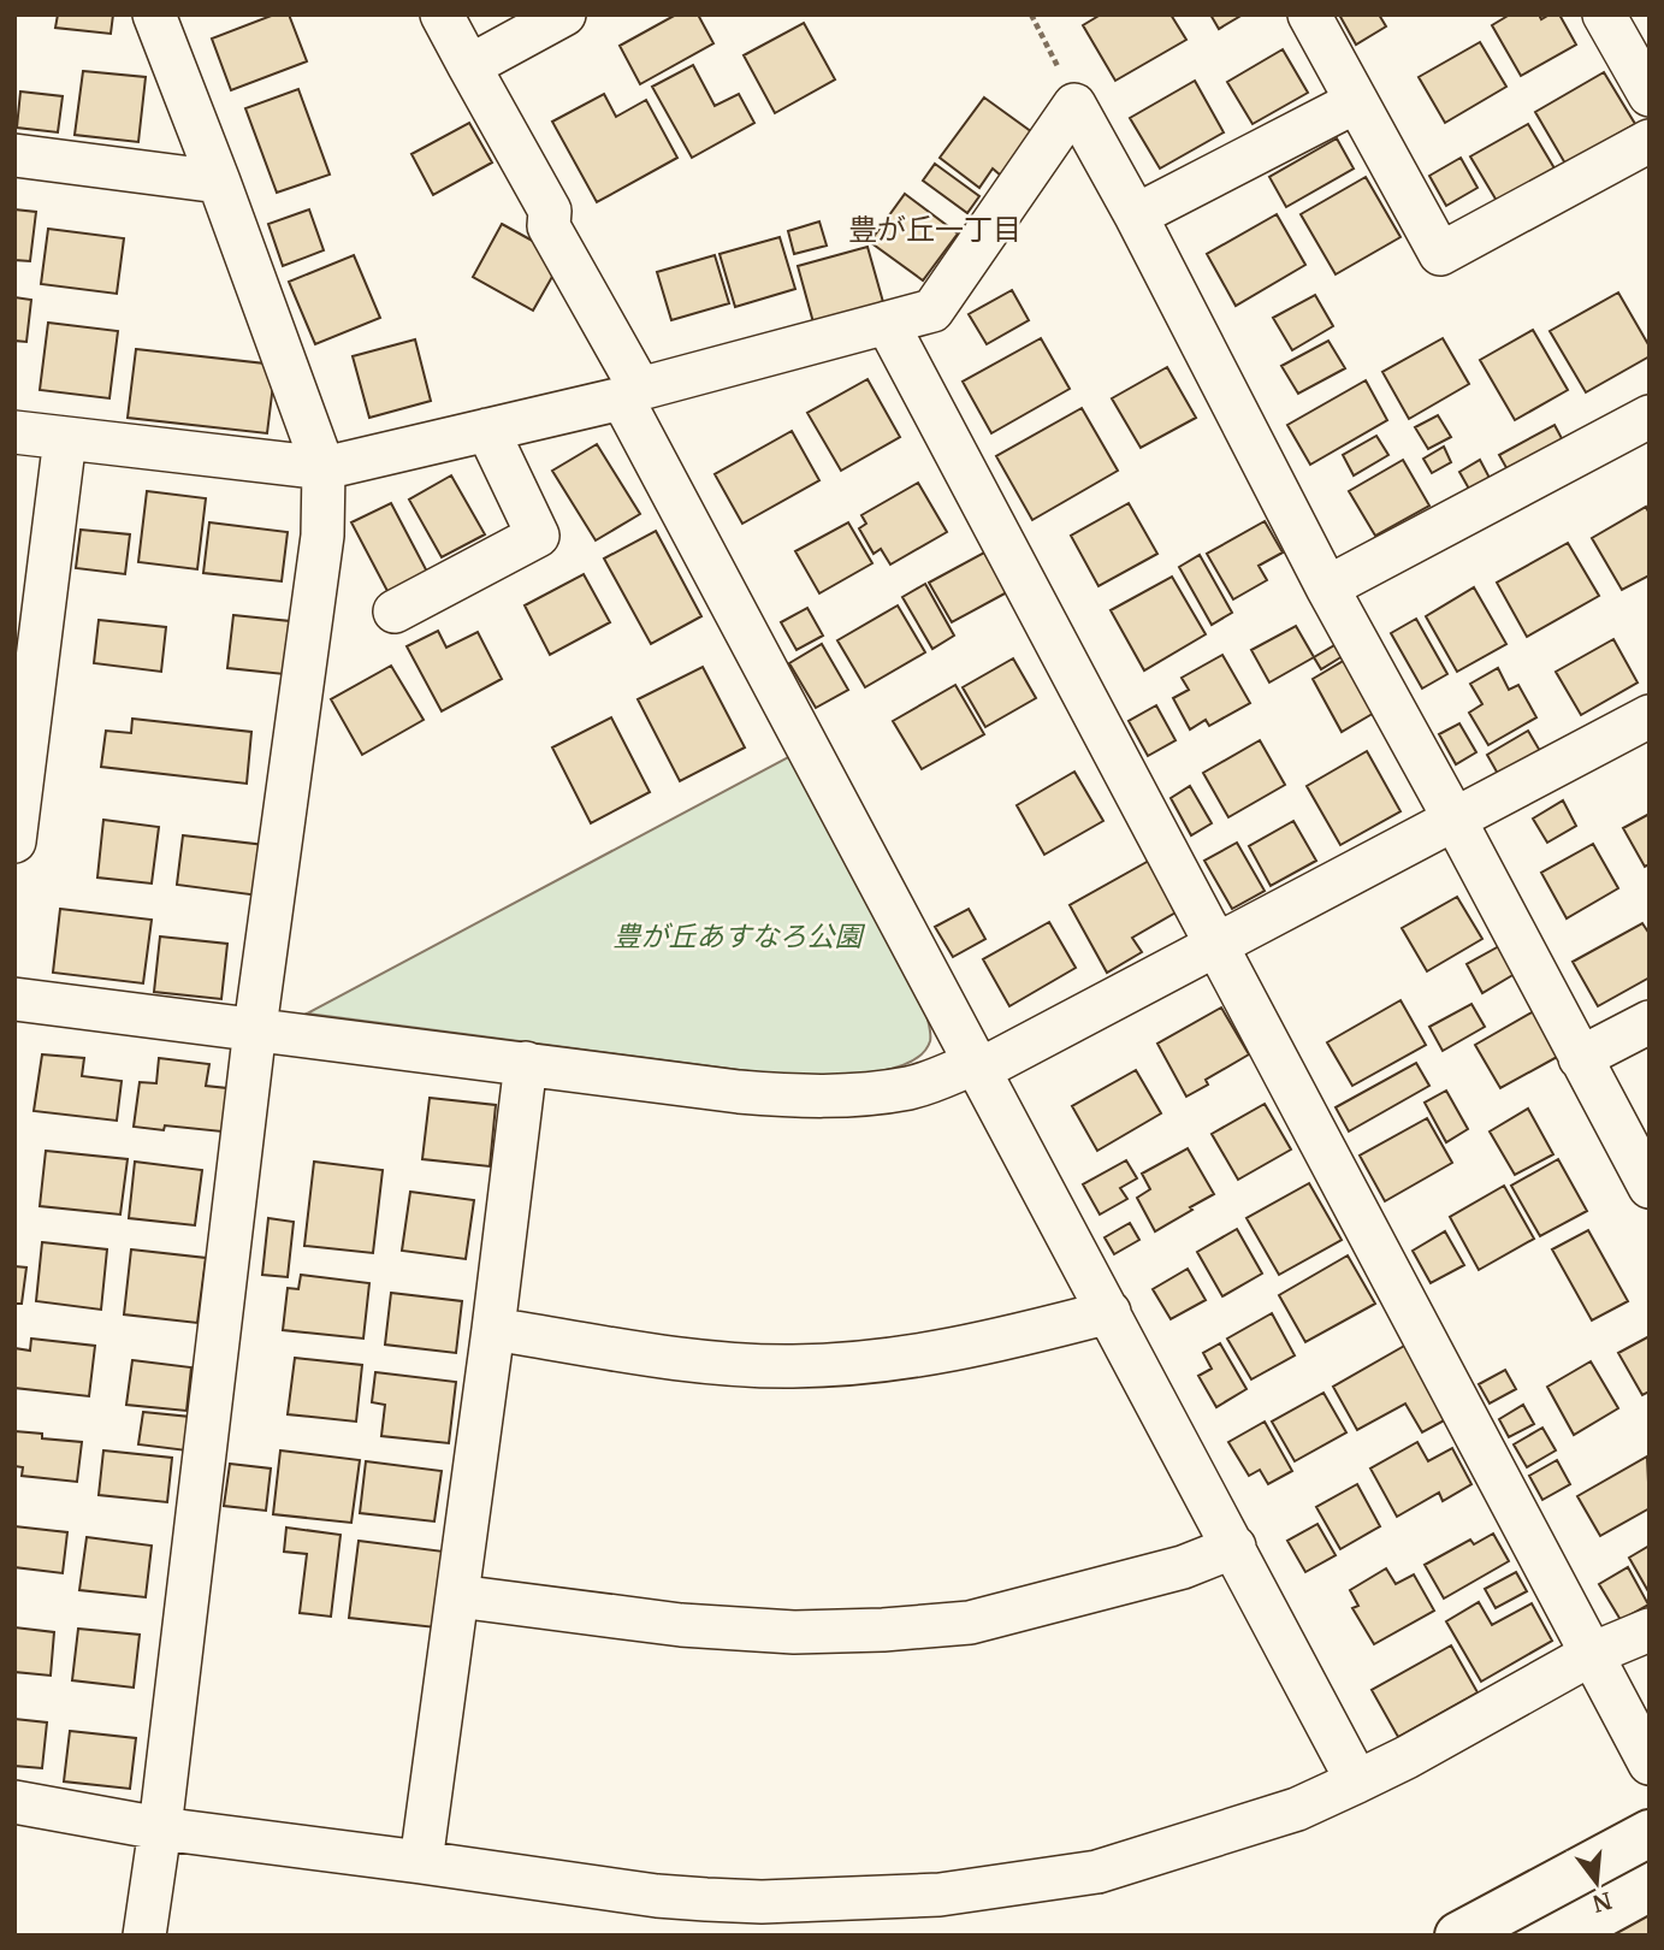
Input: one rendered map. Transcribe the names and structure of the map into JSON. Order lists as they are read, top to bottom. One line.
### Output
{"districts":["豊が丘一丁目"],"parks":["豊が丘あすなろ公園"],"north":"bottom"}
